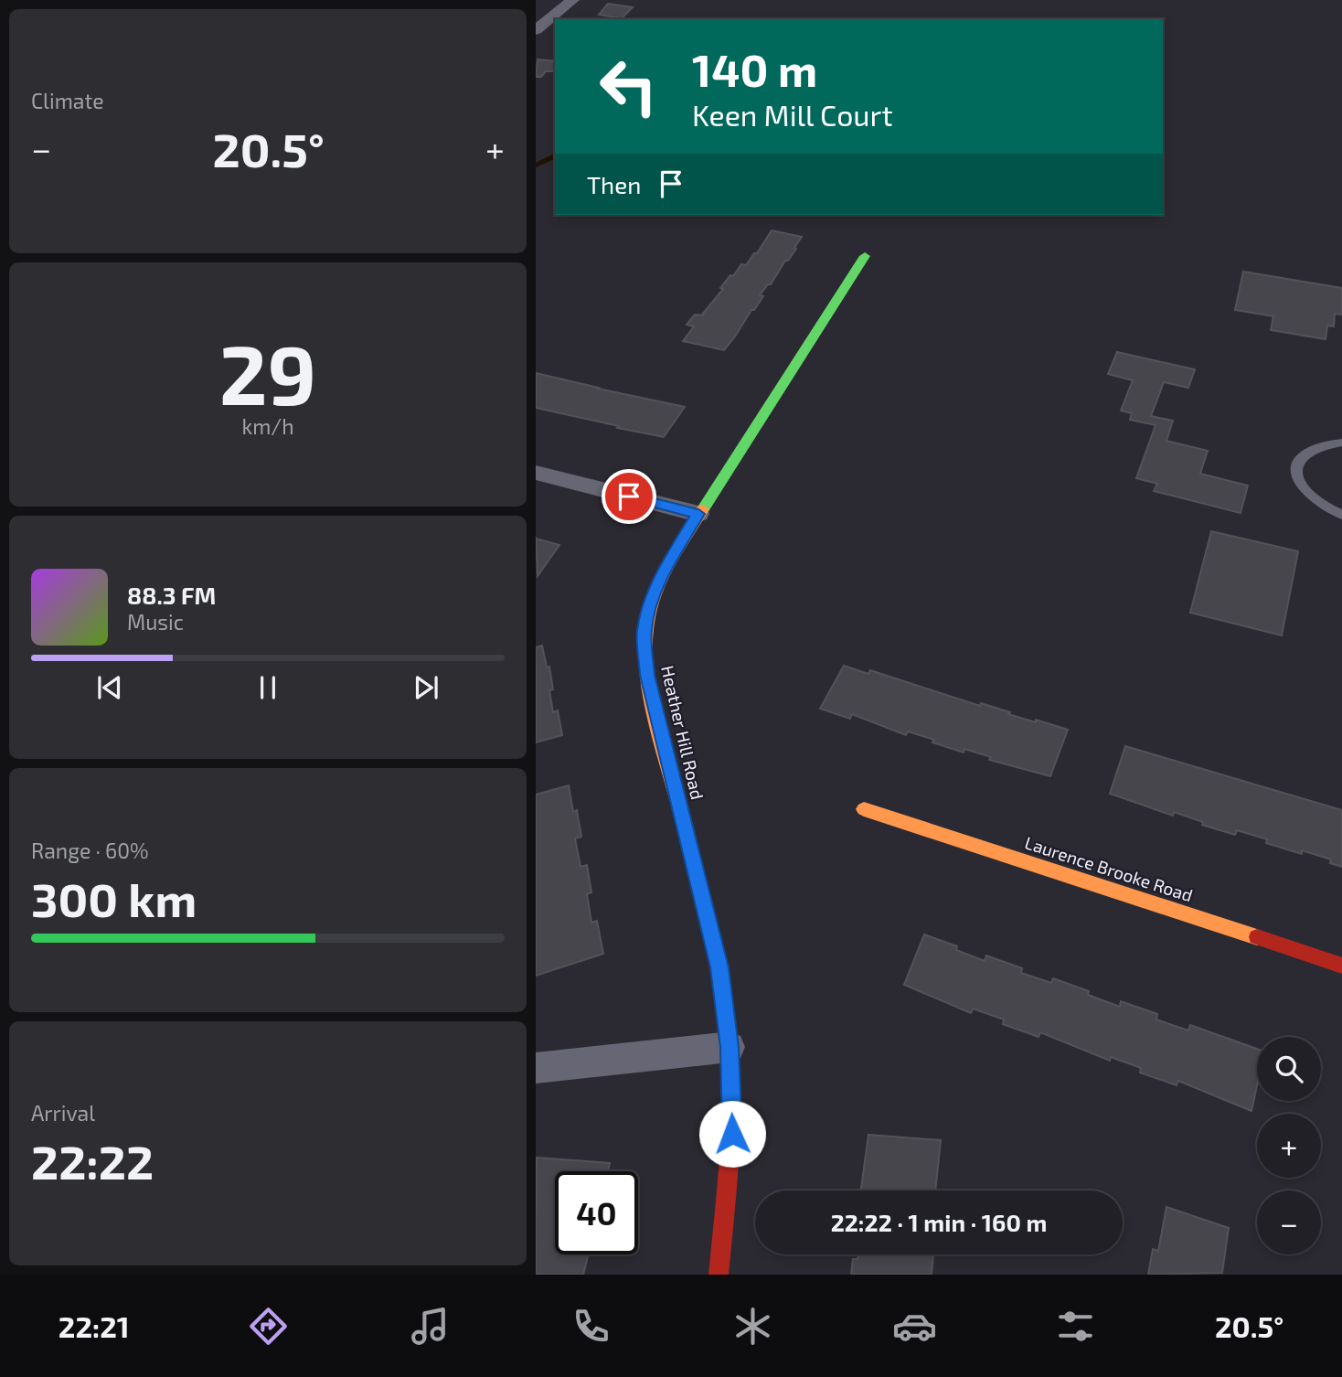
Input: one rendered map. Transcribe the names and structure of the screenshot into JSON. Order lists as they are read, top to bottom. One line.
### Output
{"streets":{"street":["Heather Hill Road","Laurence Brooke Road"]},"page":{"tile":["Climate",["29","km/h"],["Range · 60%","300 km"],["Arrival","22:22"]],"turn":["140 m","Keen Mill Court"],"heat":["−","20.5°","+"],"then":"Then","song":["88.3 FM","Music"],"map_buttons":["+","−"],"limit":"40","trip":"22:22 · 1 min · 160 m","tabs":["22:21","20.5°"]}}
